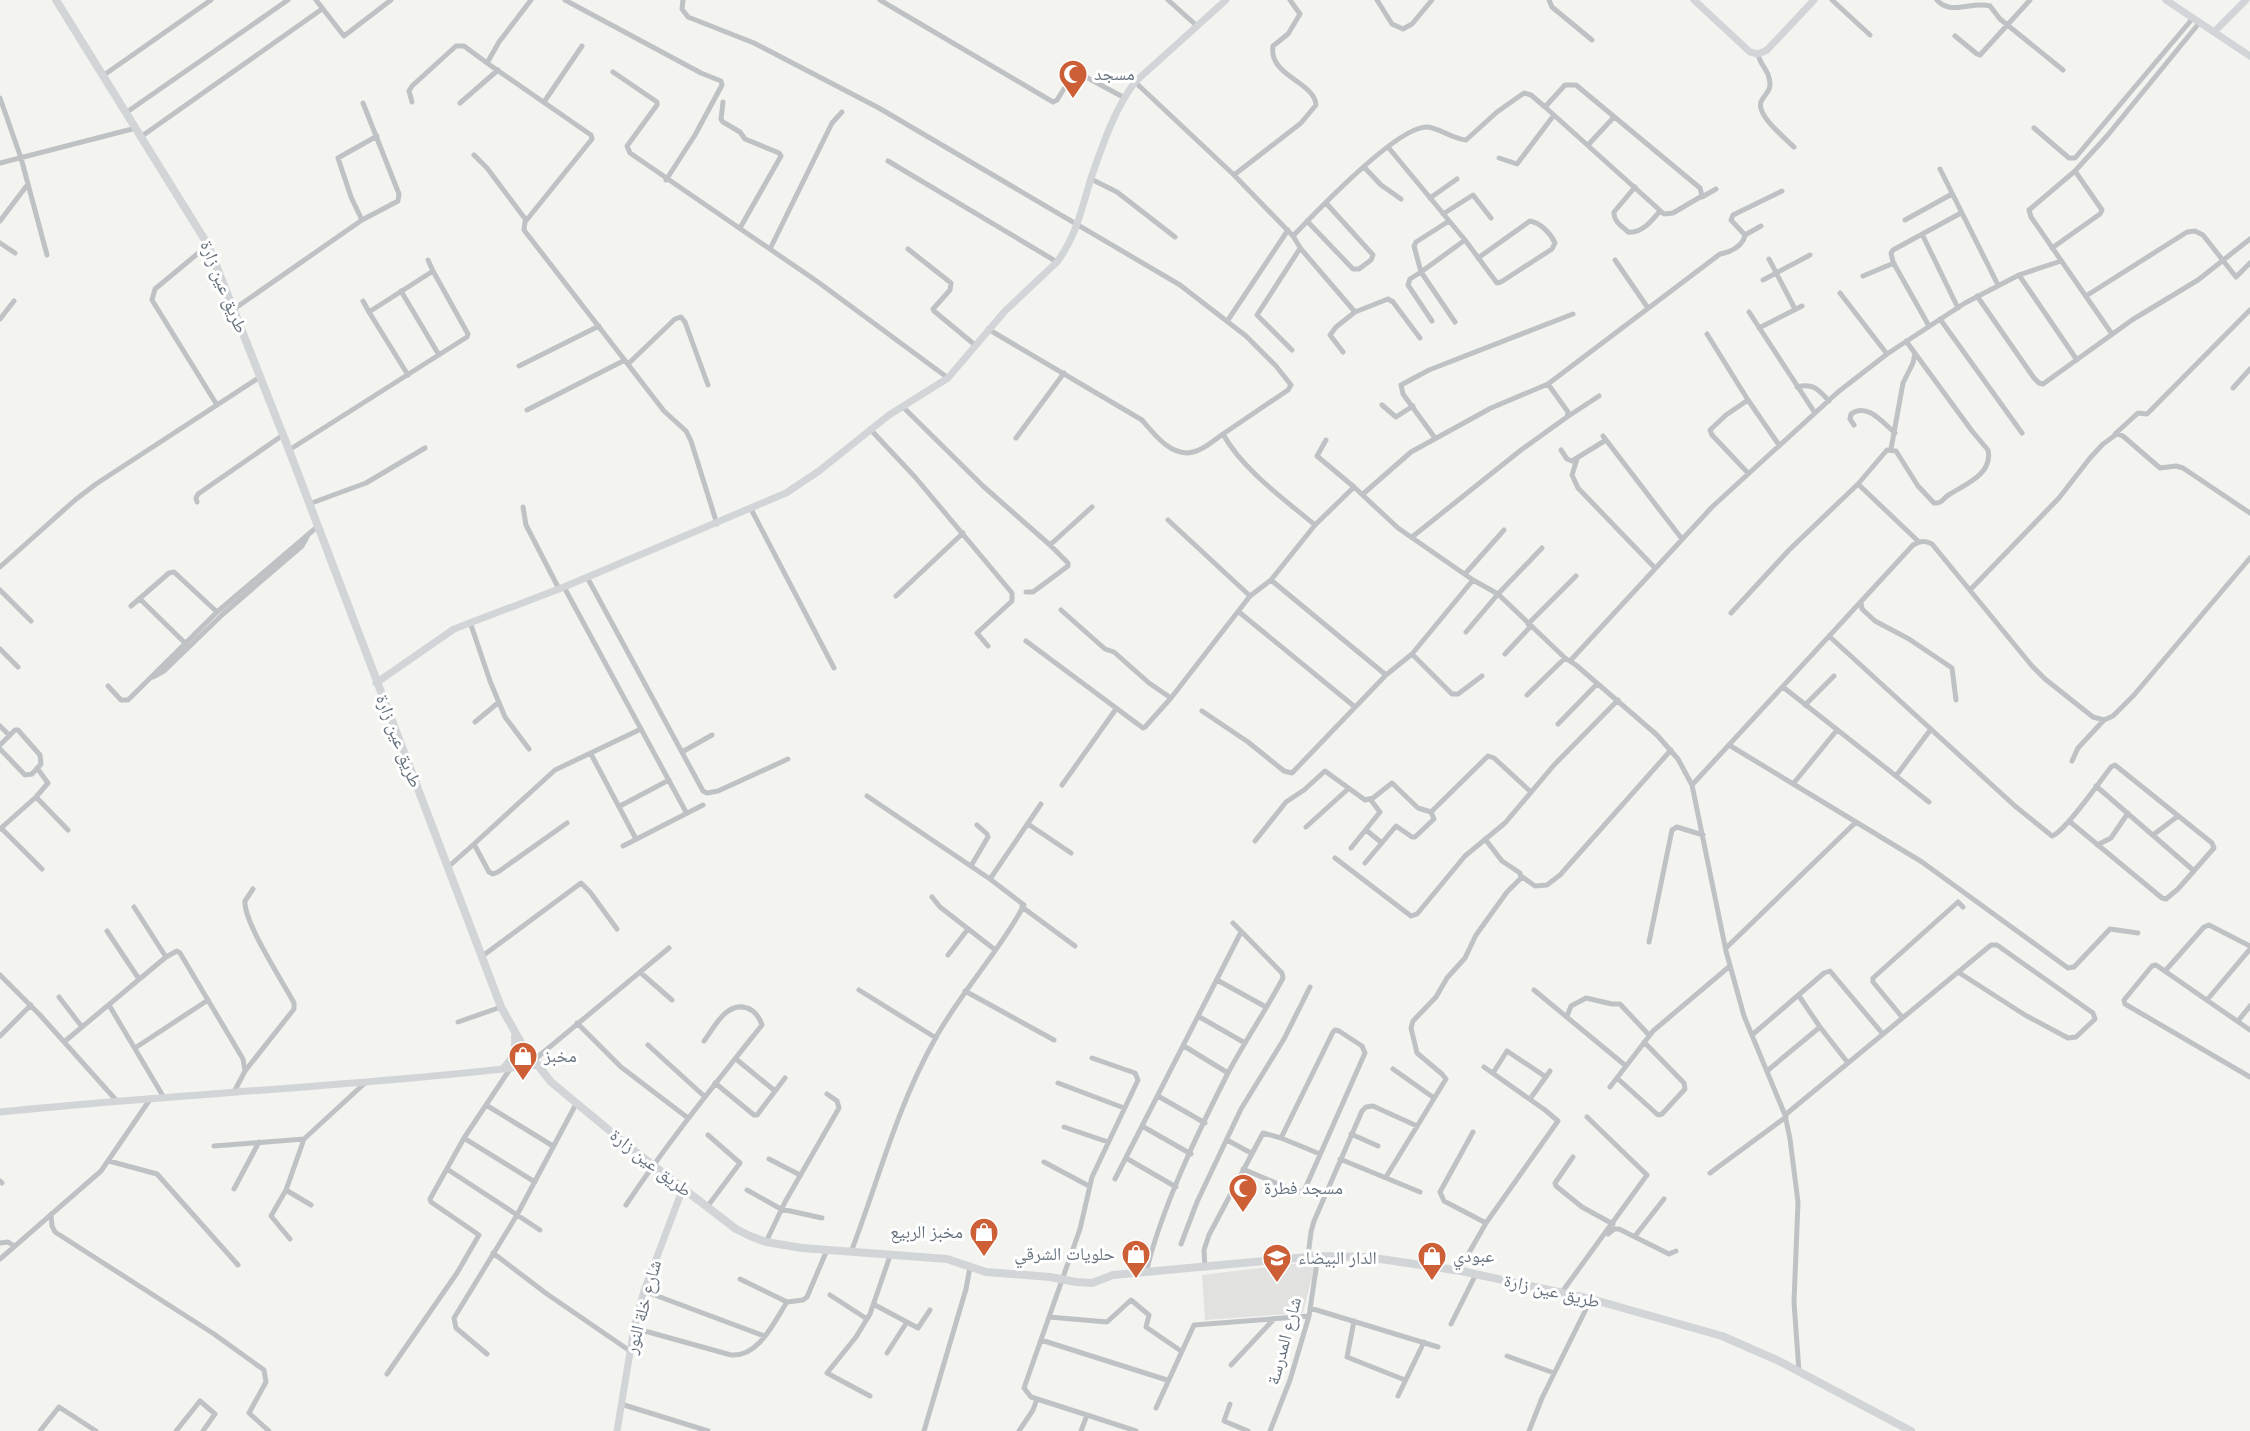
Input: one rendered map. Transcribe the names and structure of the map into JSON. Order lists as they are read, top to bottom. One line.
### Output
{"streets":{"main road":["طريق عين زارة","شارع خلة النور"],"street":["شارع المدرسة"]},"crossings":[["طريق عين زارة","شارع خلة النور"],["طريق عين زارة","شارع المدرسة"]],"places":{"mosque":["مسجد","مسجد فطرة"],"shop":["مخبز","مخبز الربيع","حلويات الشرقي","عبودي"],"school or university":["الدار البيضاء"]}}
